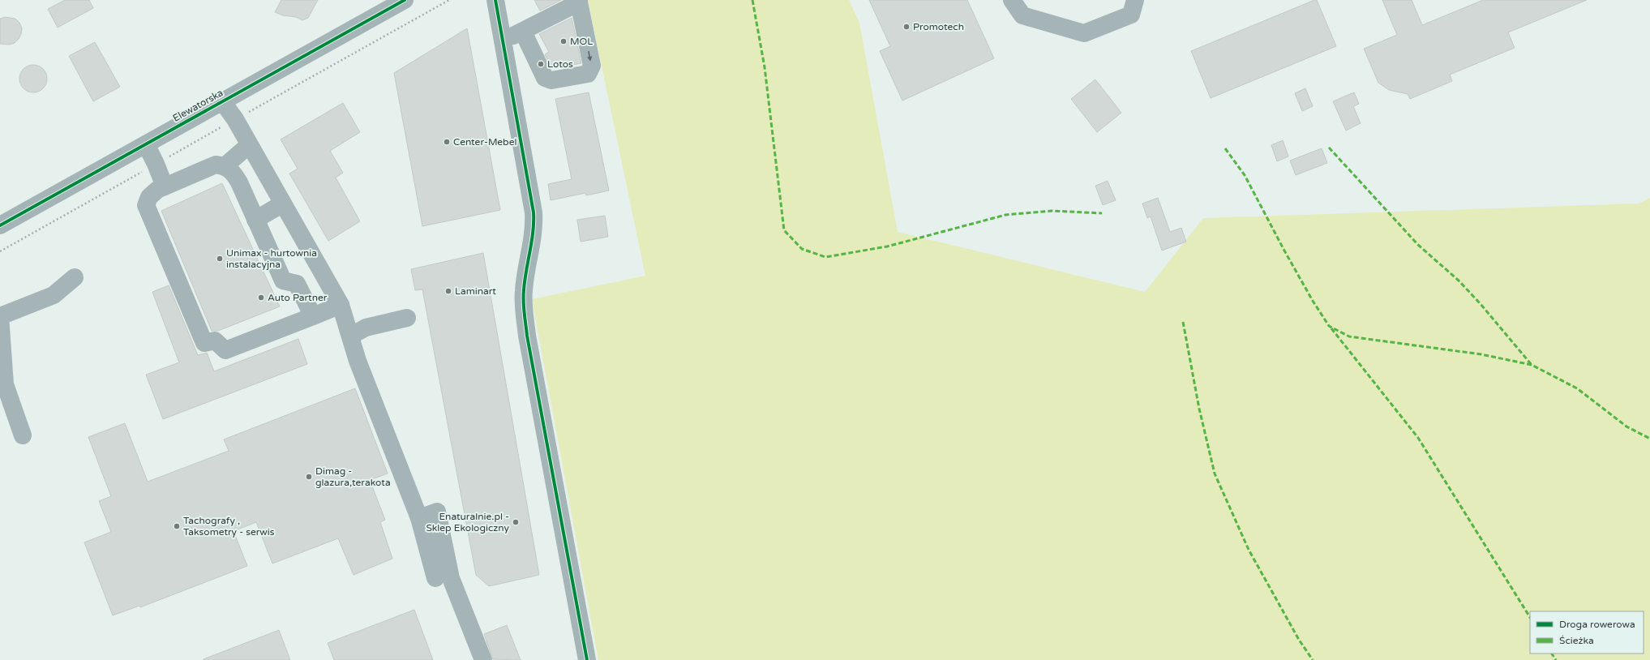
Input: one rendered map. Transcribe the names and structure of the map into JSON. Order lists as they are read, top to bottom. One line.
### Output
{"streets":{"street":["Elewatorska"]},"places":["Promotech","MOL","Lotos","Center-Mebel","Unimax - hurtownia instalacyjna","Laminart","Auto Partner","Dimag - glazura,terakota","Enaturalnie.pl - Sklep Ekologiczny","Tachografy , Taksometry - serwis"],"legend":["Droga rowerowa","Ścieżka"]}
